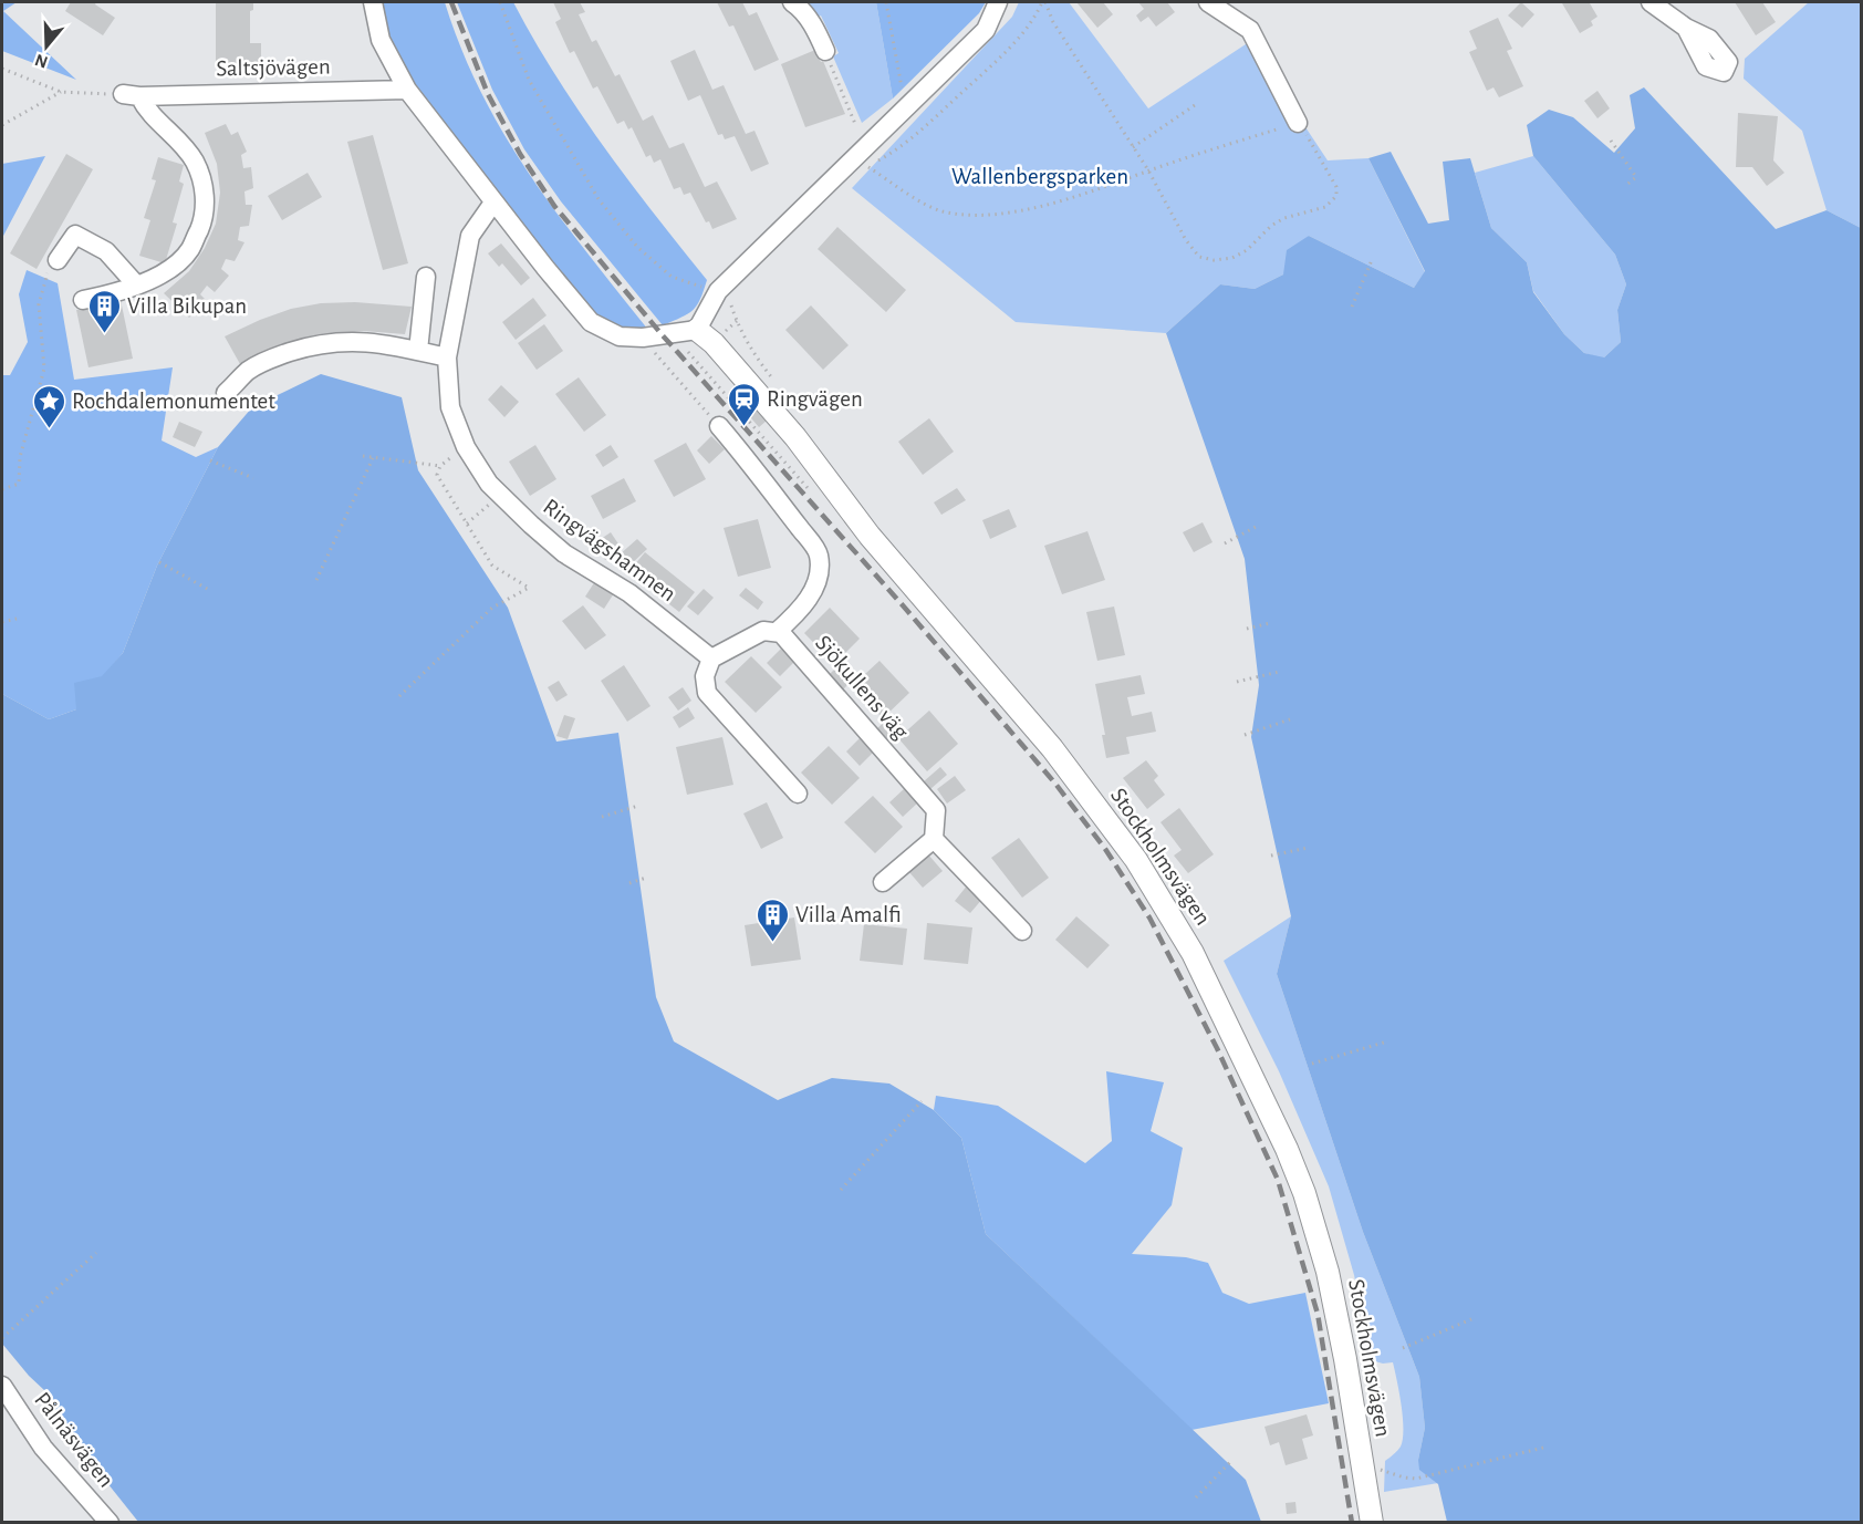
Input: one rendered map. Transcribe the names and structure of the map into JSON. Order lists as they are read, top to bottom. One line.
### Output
{"streets":{"main road":["Stockholmsvägen"],"street":["Saltsjövägen","Ringvägshamnen","Sjökullens väg","Pålnäsvägen"]},"parks":["Wallenbergsparken"],"places":{"building":["Villa Bikupan","Villa Amalfi"],"station":["Ringvägen"],"place":["Rochdalemonumentet"]},"north":"bottom"}
